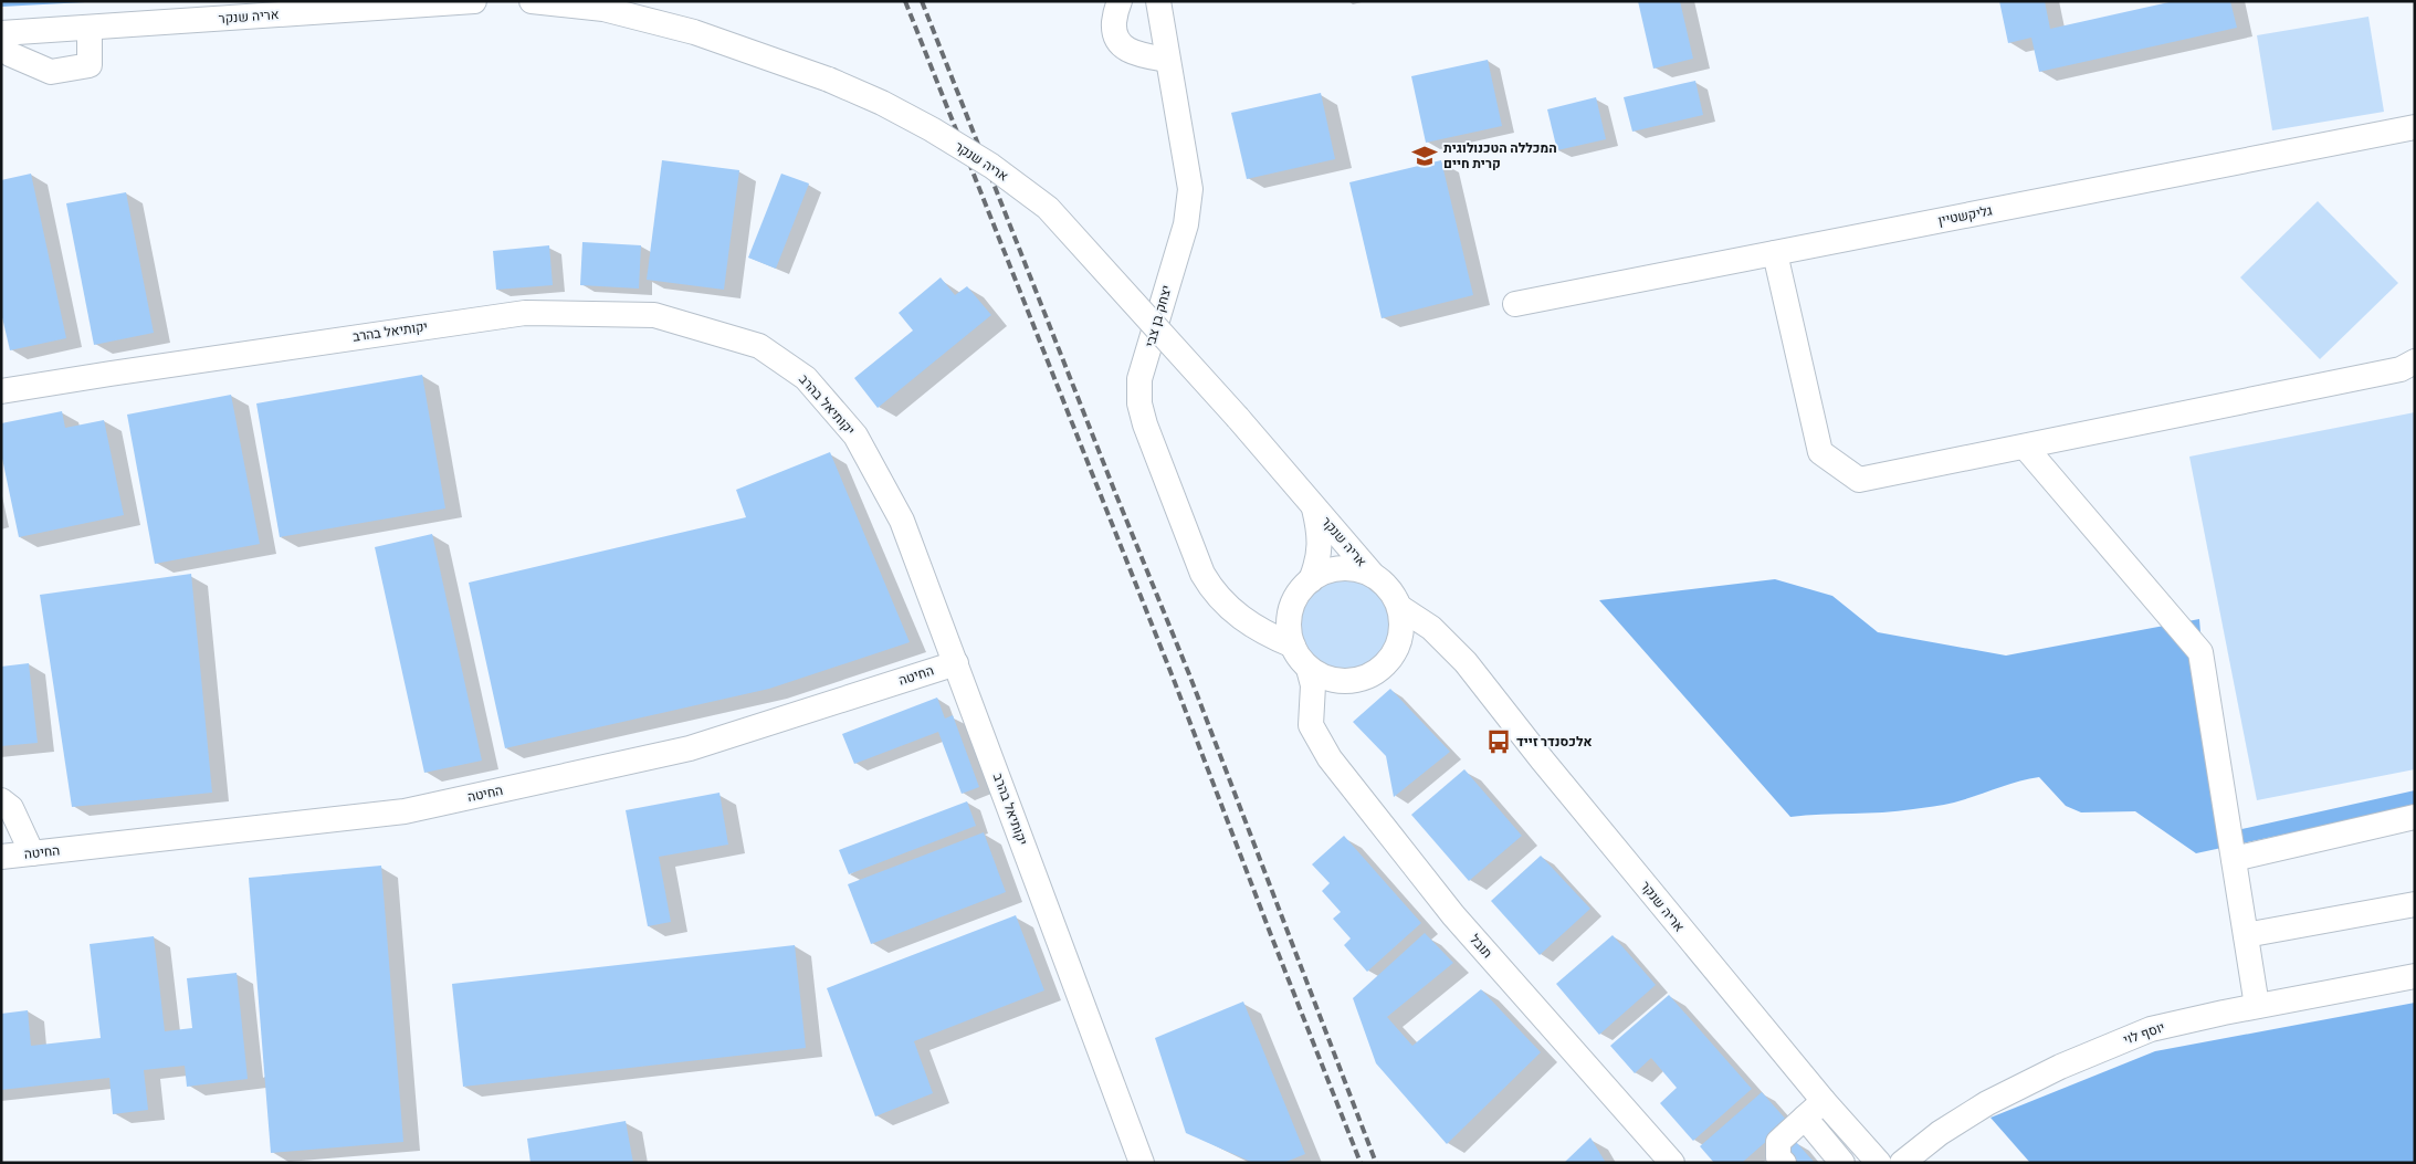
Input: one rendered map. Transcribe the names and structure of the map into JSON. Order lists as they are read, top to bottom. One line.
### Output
{"streets":{"street":["אריה שנקר","גליקשטיין","יצחק בן צבי","יקותיאל בהרב","החיטה","תובל","יוסף לוי"]},"crossings":[["אריה שנקר","יצחק בן צבי"],["אריה שנקר","תובל"],["יצחק בן צבי","תובל"],["יקותיאל בהרב","החיטה"]],"places":{"school or university":["המכללה הטכנולוגית קרית חיים"],"bus stop":["אלכסנדר זייד"]}}
